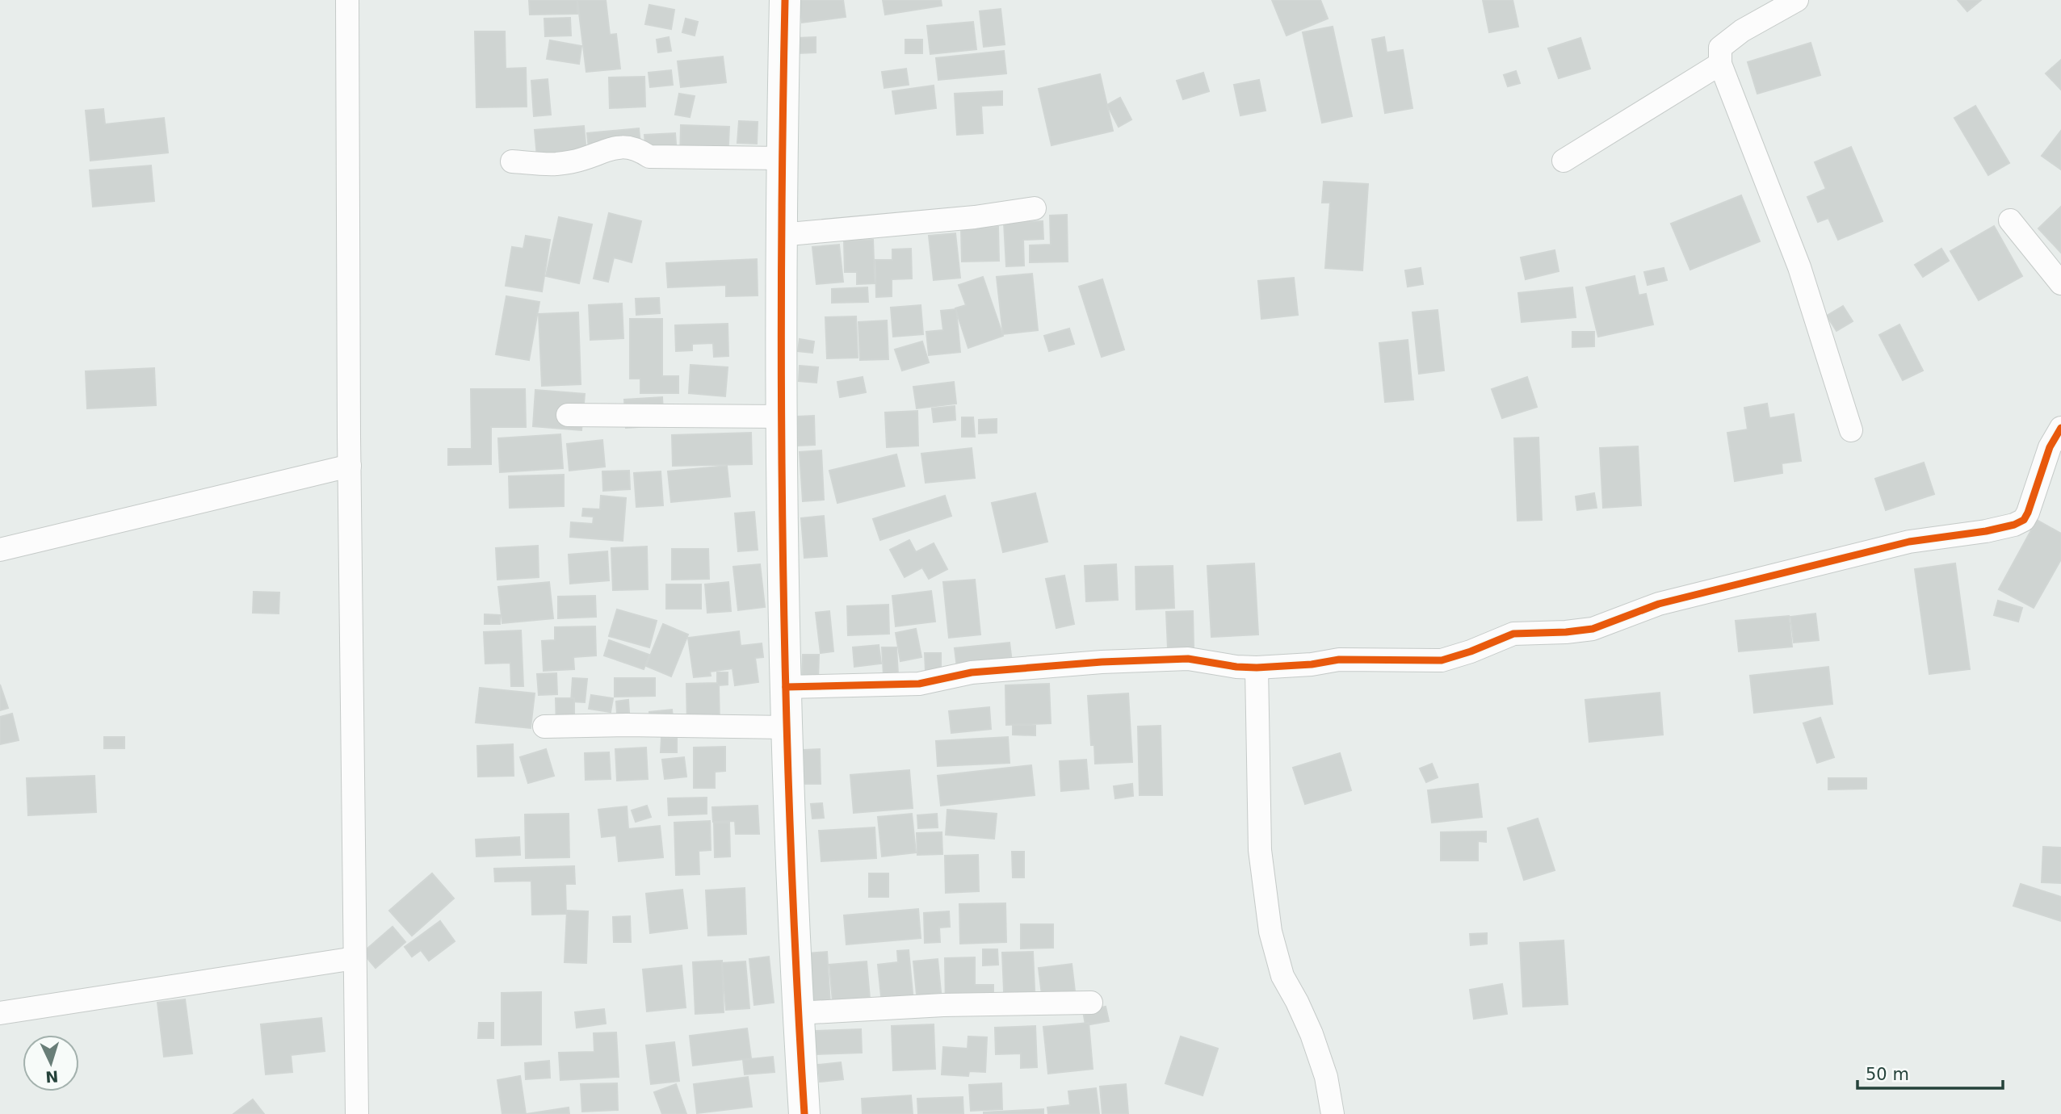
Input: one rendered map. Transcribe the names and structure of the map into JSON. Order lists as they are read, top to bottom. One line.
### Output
{"scale_bar":"50 m","north":"bottom"}
